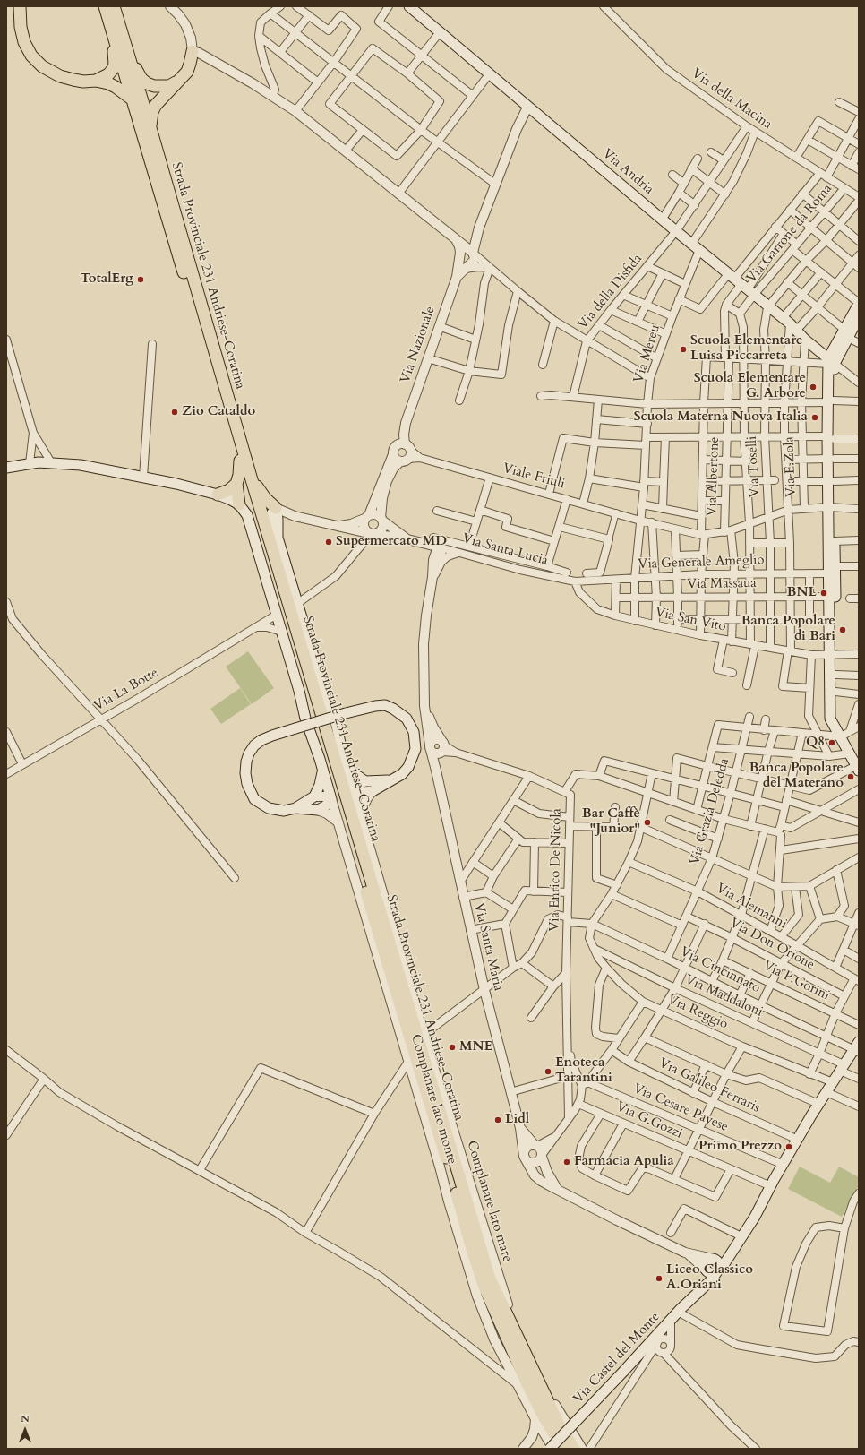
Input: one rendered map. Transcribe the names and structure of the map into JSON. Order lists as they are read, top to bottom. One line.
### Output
{"streets":{"highway":["Strada Provinciale 231 Andriese-Coratina"],"main road":["Via Andria","Complanare lato monte","Complanare lato mare","Via Castel del Monte"],"street":["Via della Macina","Via Garrone da Roma","Via della Disfida","Via Nazionale","Via Mereu","Via Toselli","Via E.Zola","Viale Friuli","Via Albertone","Via Santa Lucia","Via Generale Ameglio","Via Massaua","Via San Vito","Via La Botte","Via Grazia Deledda","Via Enrico De Nicola","Via Alemanni","Via Don Orione","Via Santa Maria","Via Cincinnato","Via P.Gorini","Via Maddaloni","Via Reggio","Via Galileo Ferraris","Via Cesare Pavese","Via G.Gozzi"]},"crossings":[["Via della Macina","Via Garrone da Roma"],["Via della Macina","Via della Disfida"],["Via della Macina","Via Mereu"],["Via Andria","Via Garrone da Roma"],["Via Andria","Via della Disfida"],["Via Andria","Via Mereu"],["Via Andria","Via Toselli"],["Via Andria","Via E.Zola"],["Via Nazionale","Viale Friuli"],["Via Nazionale","Via Santa Lucia"],["Via Mereu","Viale Friuli"],["Via Mereu","Via Generale Ameglio"],["Via Mereu","Via Massaua"],["Via Mereu","Via San Vito"],["Via Toselli","Viale Friuli"],["Via Toselli","Via Generale Ameglio"],["Via Toselli","Via Massaua"],["Via Toselli","Via San Vito"],["Via E.Zola","Viale Friuli"],["Viale Friuli","Via Albertone"],["Via Albertone","Via Generale Ameglio"],["Via Albertone","Via Massaua"],["Via Albertone","Via San Vito"],["Via Santa Lucia","Via Generale Ameglio"],["Via Santa Lucia","Via San Vito"],["Via Santa Lucia","Via Santa Maria"],["Via Santa Lucia","Complanare lato mare"],["Via Generale Ameglio","Via San Vito"],["Via La Botte","Complanare lato monte"],["Via Grazia Deledda","Via Alemanni"],["Via Grazia Deledda","Via Don Orione"],["Via Grazia Deledda","Via Cincinnato"],["Via Enrico De Nicola","Via Santa Maria"],["Via Enrico De Nicola","Via Cincinnato"],["Via Enrico De Nicola","Via Cesare Pavese"],["Via Cincinnato","Via Reggio"],["Via Cincinnato","Via Castel del Monte"],["Via Maddaloni","Via Reggio"],["Via Maddaloni","Via Castel del Monte"],["Via Reggio","Via Castel del Monte"],["Via Galileo Ferraris","Via Castel del Monte"],["Via Cesare Pavese","Via Castel del Monte"],["Via G.Gozzi","Via Castel del Monte"]],"places":["TotalErg","Scuola Elementare Luisa Piccarreta","Scuola Elementare G. Arbore","Zio Cataldo","Scuola Materna Nuova Italia","Supermercato MD","BNL","Banca Popolare di Bari","Q8","Banca Popolare del Materano","Bar Caffè \"Junior\"","MNE","Enoteca Tarantini","Lidl","Primo Prezzo","Farmacia Apulia","Liceo Classico A.Oriani"],"north":"top"}
